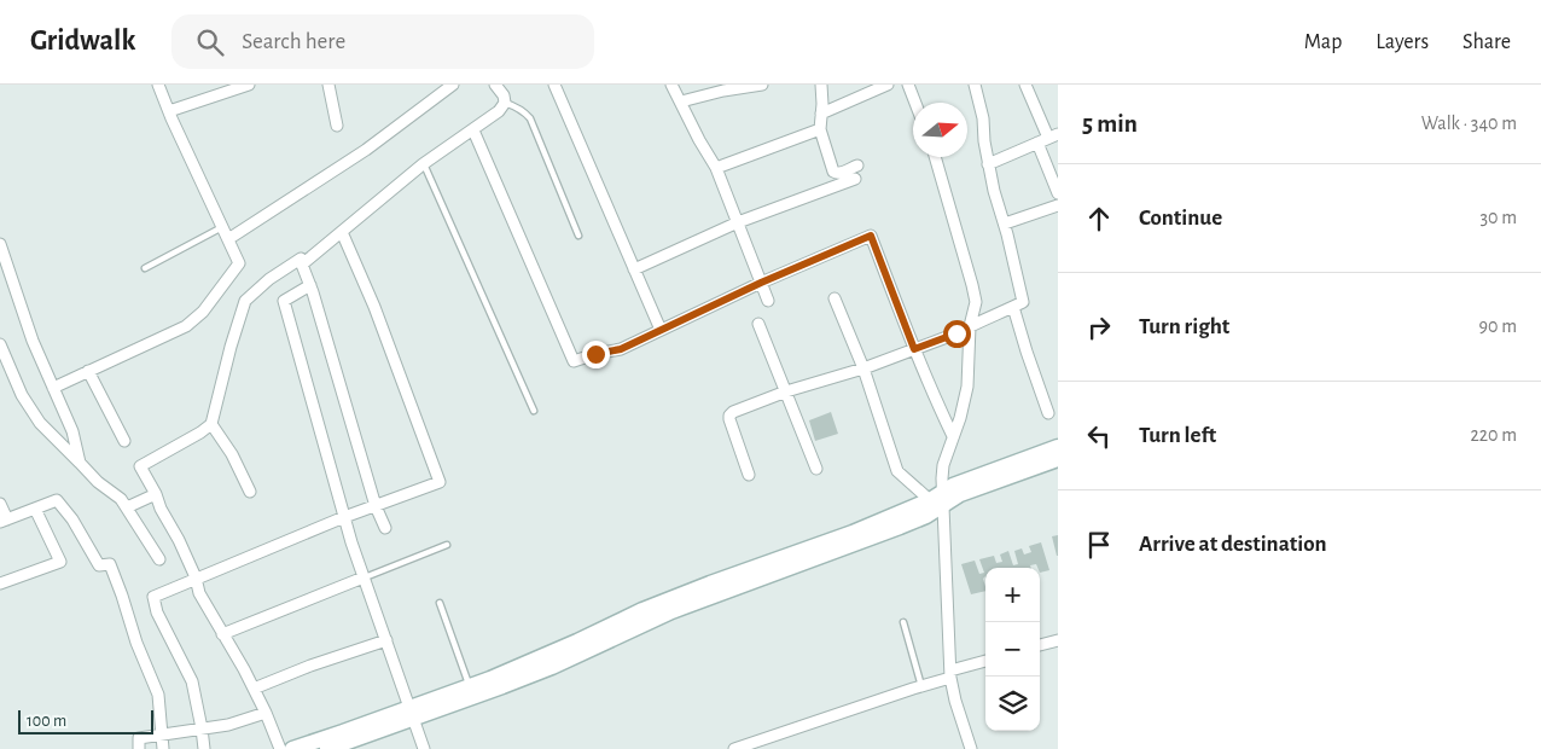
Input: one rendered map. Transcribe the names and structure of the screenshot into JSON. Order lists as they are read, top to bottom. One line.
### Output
{"scale_bar":"100 m","north":"right","page":{"header":"Gridwalk","search":"Search here","nav":["Map","Layers","Share"],"heading":["5 min","Walk · 340 m"],"list":[["Continue","30 m"],["Turn right","90 m"],["Turn left","220 m"],"Arrive at destination"],"map_buttons":["+","−"],"scale":"100 m"}}
